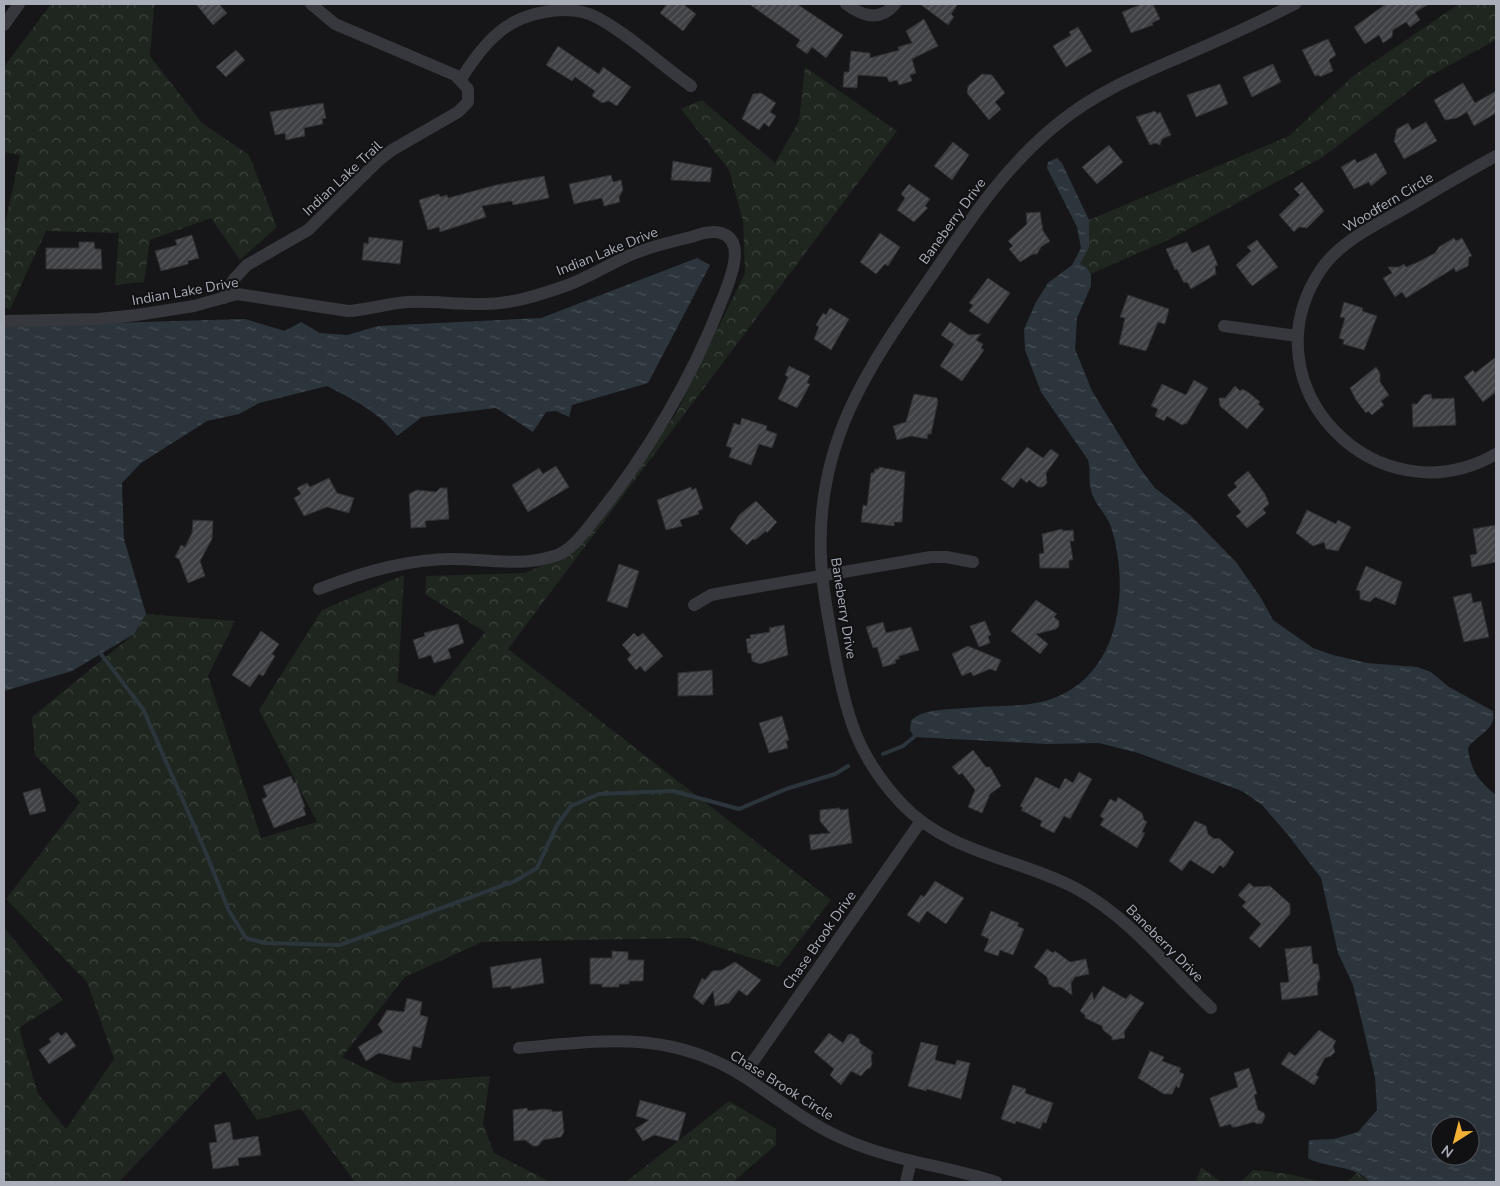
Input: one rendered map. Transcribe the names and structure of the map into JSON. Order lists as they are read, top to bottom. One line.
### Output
{"streets":{"street":["Indian Lake Trail","Woodfern Circle","Baneberry Drive","Indian Lake Drive","Chase Brook Drive","Chase Brook Circle"]},"crossings":[["Indian Lake Trail","Indian Lake Drive"],["Baneberry Drive","Chase Brook Drive"],["Chase Brook Drive","Chase Brook Circle"]],"north":"bottom left"}
